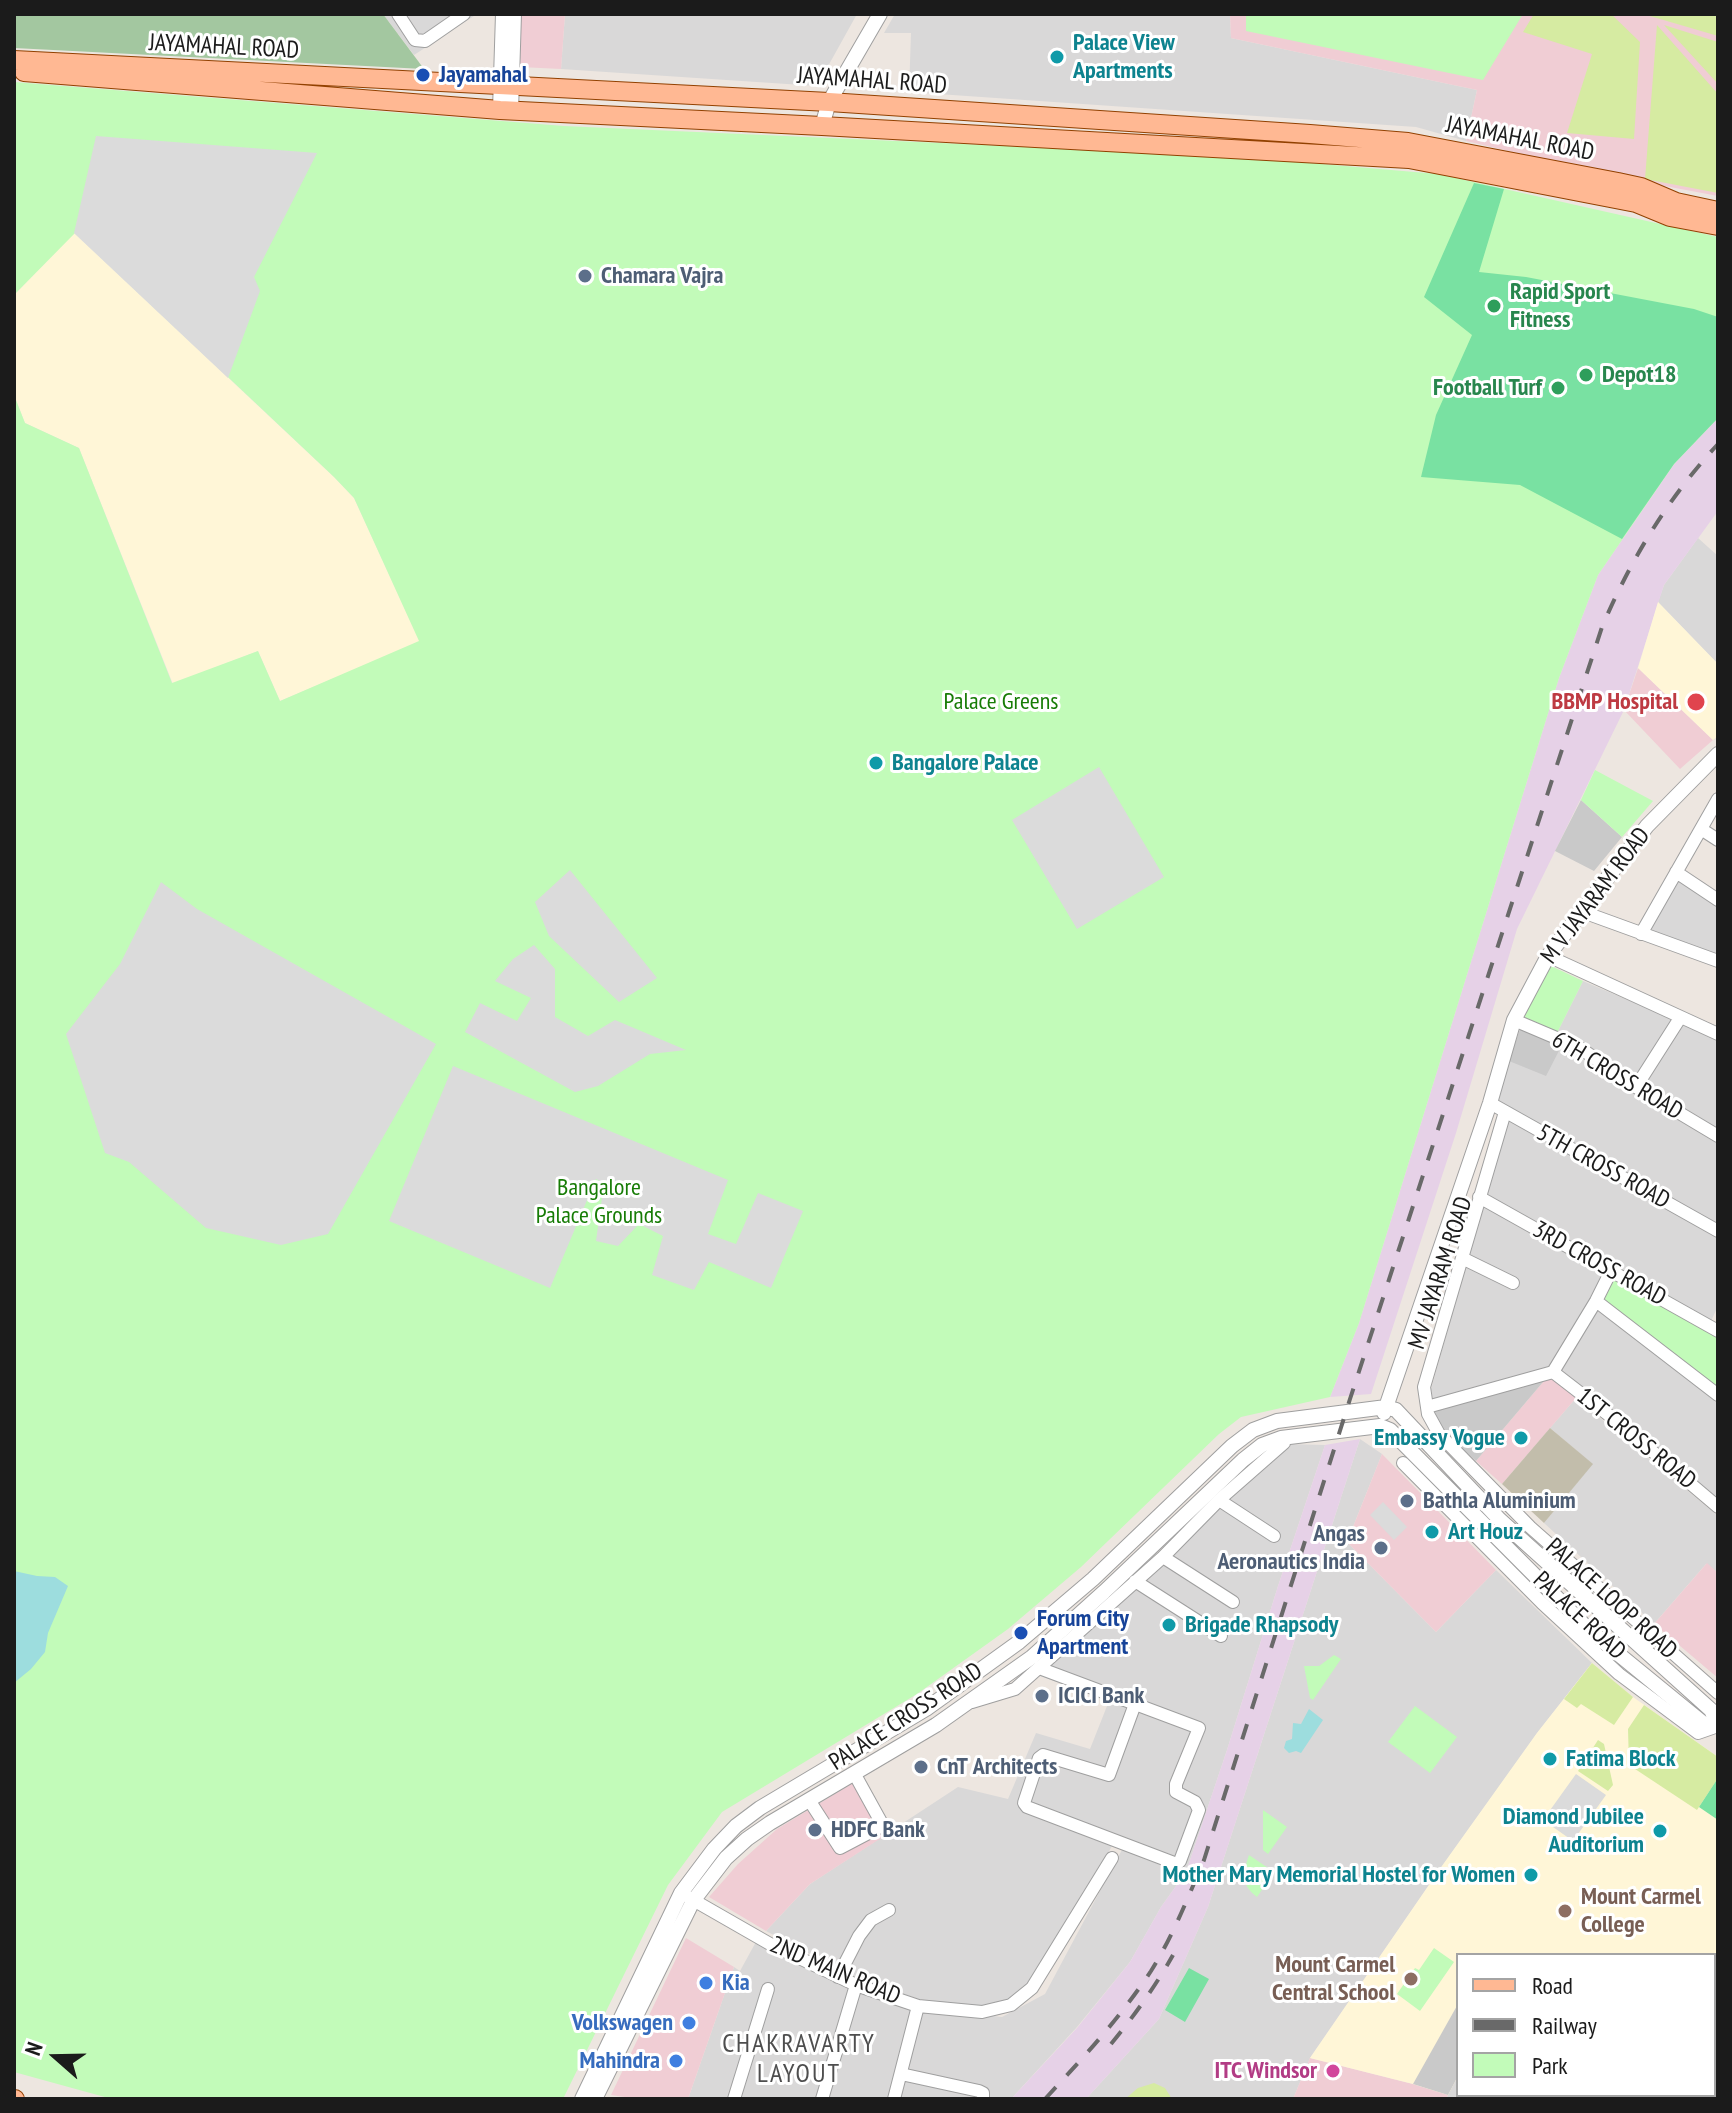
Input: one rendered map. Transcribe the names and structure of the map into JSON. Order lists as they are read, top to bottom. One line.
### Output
{"streets":{"main road":["JAYAMAHAL ROAD"],"street":["M V JAYARAM ROAD","6TH CROSS ROAD","5TH CROSS ROAD","3RD CROSS ROAD","MV JAYARAM ROAD","1ST CROSS ROAD","PALACE LOOP ROAD","PALACE ROAD","PALACE CROSS ROAD","2ND MAIN ROAD"]},"crossings":[["M V JAYARAM ROAD","6TH CROSS ROAD"],["M V JAYARAM ROAD","5TH CROSS ROAD"],["M V JAYARAM ROAD","MV JAYARAM ROAD"],["5TH CROSS ROAD","MV JAYARAM ROAD"],["MV JAYARAM ROAD","PALACE ROAD"],["MV JAYARAM ROAD","PALACE CROSS ROAD"],["PALACE ROAD","PALACE CROSS ROAD"],["PALACE CROSS ROAD","2ND MAIN ROAD"]],"districts":["CHAKRAVARTY LAYOUT"],"parks":["Palace Greens","Bangalore Palace Grounds"],"places":["Palace View Apartments","Jayamahal","Chamara Vajra","Rapid Sport Fitness","Depot18","Football Turf","BBMP Hospital","Bangalore Palace","Embassy Vogue","Bathla Aluminium","Art Houz","Angas Aeronautics India","Brigade Rhapsody","Forum City Apartment","ICICI Bank","Fatima Block","CnT Architects","HDFC Bank","Diamond Jubilee Auditorium","Mother Mary Memorial Hostel for Women","Mount Carmel College","Mount Carmel Central School","Kia","Volkswagen","Mahindra","ITC Windsor"],"legend":["Road","Railway","Park"],"north":"left"}
